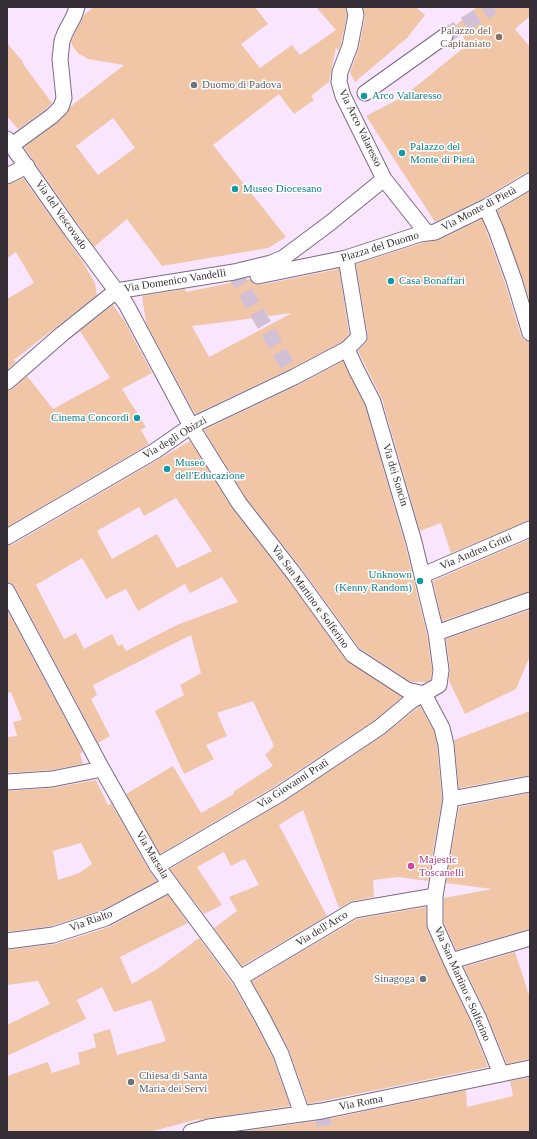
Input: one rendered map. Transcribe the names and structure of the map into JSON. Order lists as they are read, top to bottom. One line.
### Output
{"streets":{"street":["Via Arco Valaresso","Via Monte di Pietà","Via del Vescovado","Piazza del Duomo","Via Domenico Vandelli","Via degli Obizzi","Via dei Soncin","Via Andrea Gritti","Via San Martino e Solferino","Via Giovanni Prati","Via Marsala","Via Rialto","Via dell'Arco","Via Roma"]},"crossings":[["Via Arco Valaresso","Piazza del Duomo"],["Via Monte di Pietà","Piazza del Duomo"],["Via del Vescovado","Via Domenico Vandelli"],["Via del Vescovado","Via San Martino e Solferino"],["Piazza del Duomo","Via Domenico Vandelli"],["Via Domenico Vandelli","Via San Martino e Solferino"],["Via degli Obizzi","Via dei Soncin"],["Via degli Obizzi","Via San Martino e Solferino"],["Via dei Soncin","Via Andrea Gritti"],["Via dei Soncin","Via San Martino e Solferino"],["Via dei Soncin","Via Giovanni Prati"],["Via San Martino e Solferino","Via Giovanni Prati"],["Via San Martino e Solferino","Via dell'Arco"],["Via San Martino e Solferino","Via Roma"],["Via Giovanni Prati","Via Marsala"],["Via Marsala","Via Rialto"],["Via Marsala","Via dell'Arco"],["Via Marsala","Via Roma"]],"places":["Palazzo del Capitaniato","Duomo di Padova","Arco Vallaresso","Palazzo del Monte di Pietà","Museo Diocesano","Casa Bonaffari","Cinema Concordi","Museo dell'Educazione","Unknown (Kenny Random)","Majestic Toscanelli","Sinagoga","Chiesa di Santa Maria dei Servi"]}
